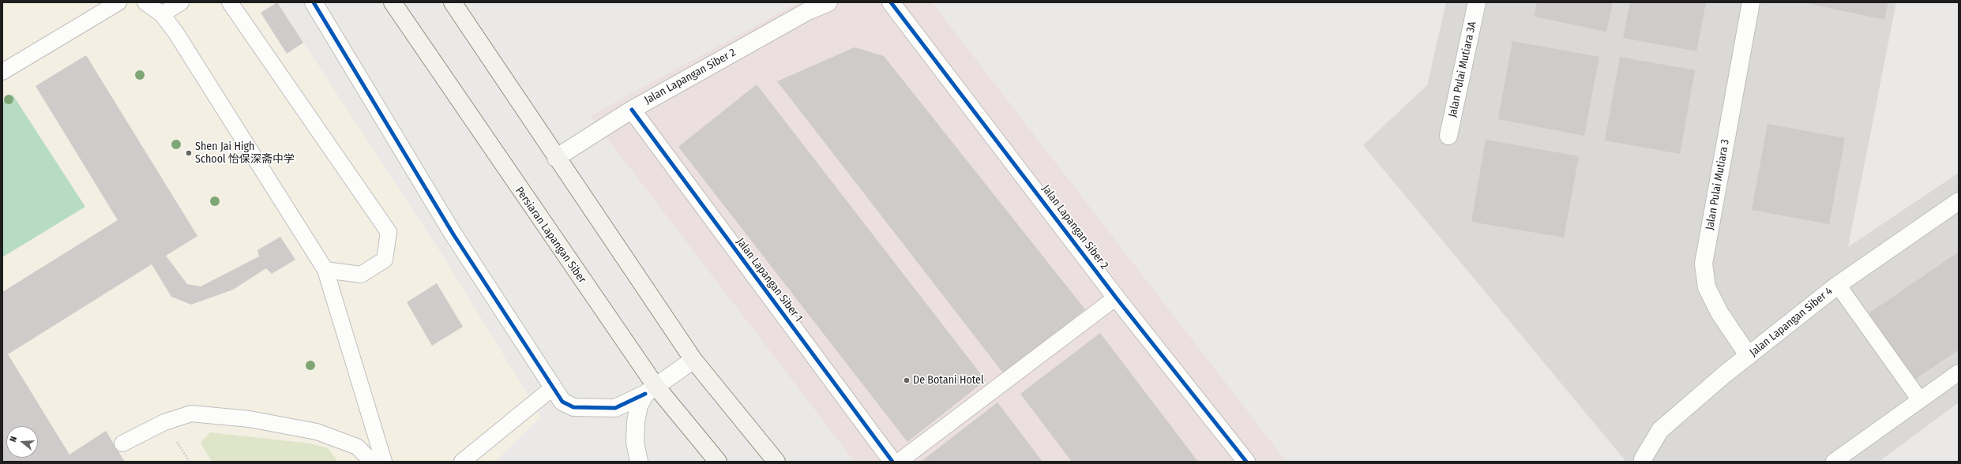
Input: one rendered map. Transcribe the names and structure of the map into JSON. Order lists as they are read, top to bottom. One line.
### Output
{"streets":{"main road":["Persiaran Lapangan Siber"],"street":["Jalan Pulai Mutiara 3A","Jalan Lapangan Siber 2","Jalan Pulai Mutiara 3","Jalan Lapangan Siber 1","Jalan Lapangan Siber 4"]},"crossings":[["Jalan Lapangan Siber 2","Jalan Lapangan Siber 1"],["Jalan Pulai Mutiara 3","Jalan Lapangan Siber 4"]],"places":["Shen Jai High School 怡保深斋中学","De Botani Hotel"],"north":"left"}
